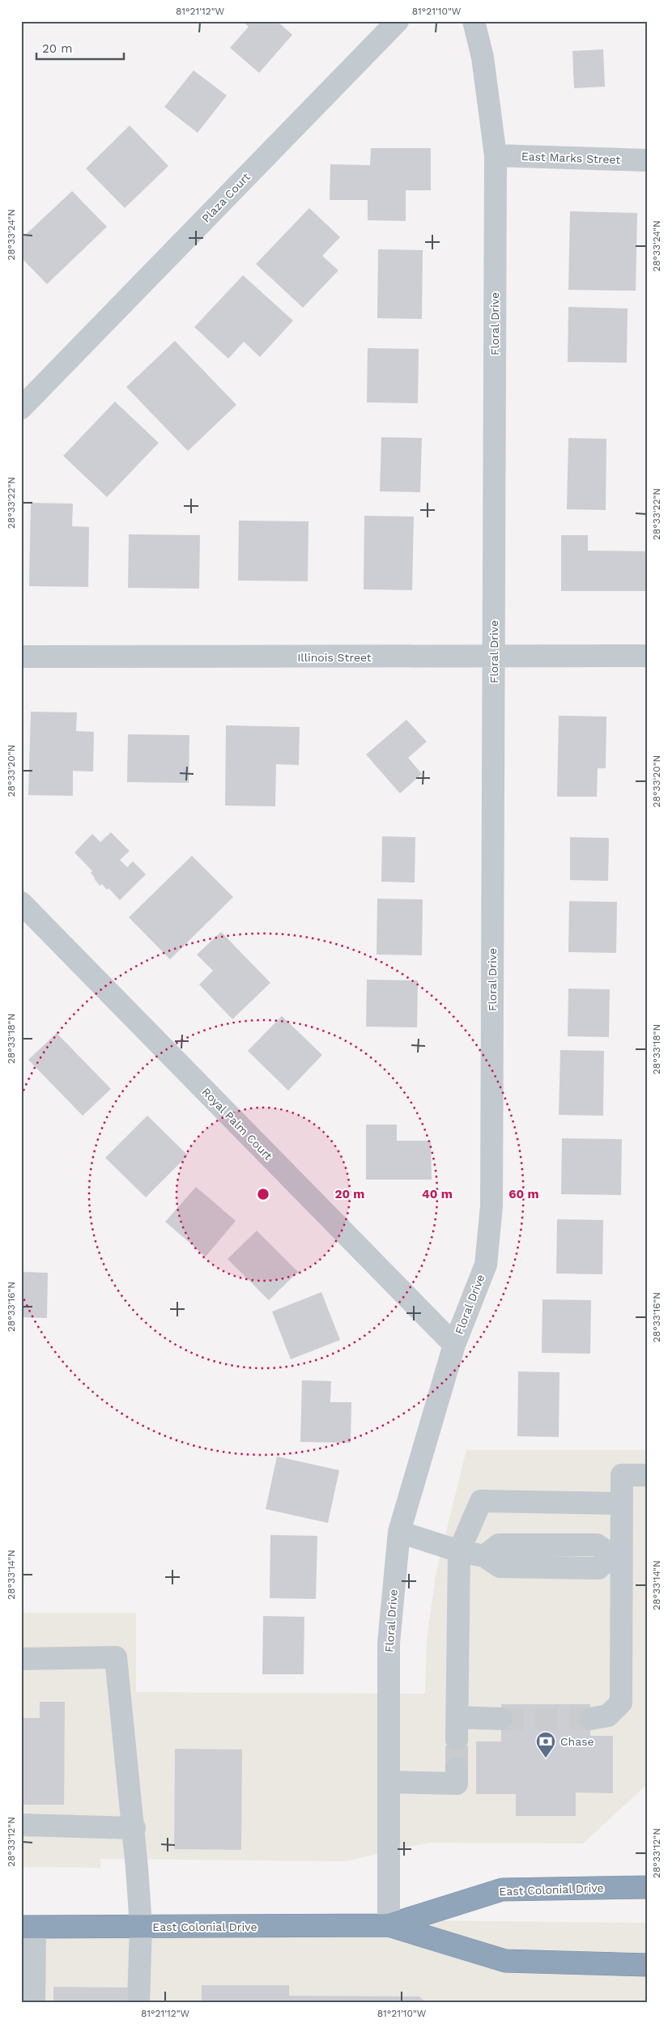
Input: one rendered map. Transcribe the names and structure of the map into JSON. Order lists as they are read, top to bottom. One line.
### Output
{"streets":{"highway":["East Colonial Drive"],"street":["East Marks Street","Plaza Court","Floral Drive","Illinois Street","Royal Palm Court"]},"crossings":[["East Marks Street","Floral Drive"],["Floral Drive","Illinois Street"],["Floral Drive","Royal Palm Court"],["Floral Drive","East Colonial Drive"]],"places":{"bank":["Chase"]},"scale_bar":"20 m","coordinates":["81°21'12\"W","81°21'10\"W","28°33'24\"N","28°33'22\"N","28°33'20\"N","28°33'18\"N","28°33'16\"N","28°33'14\"N","28°33'12\"N"],"rings":["20 m","40 m","60 m"]}
